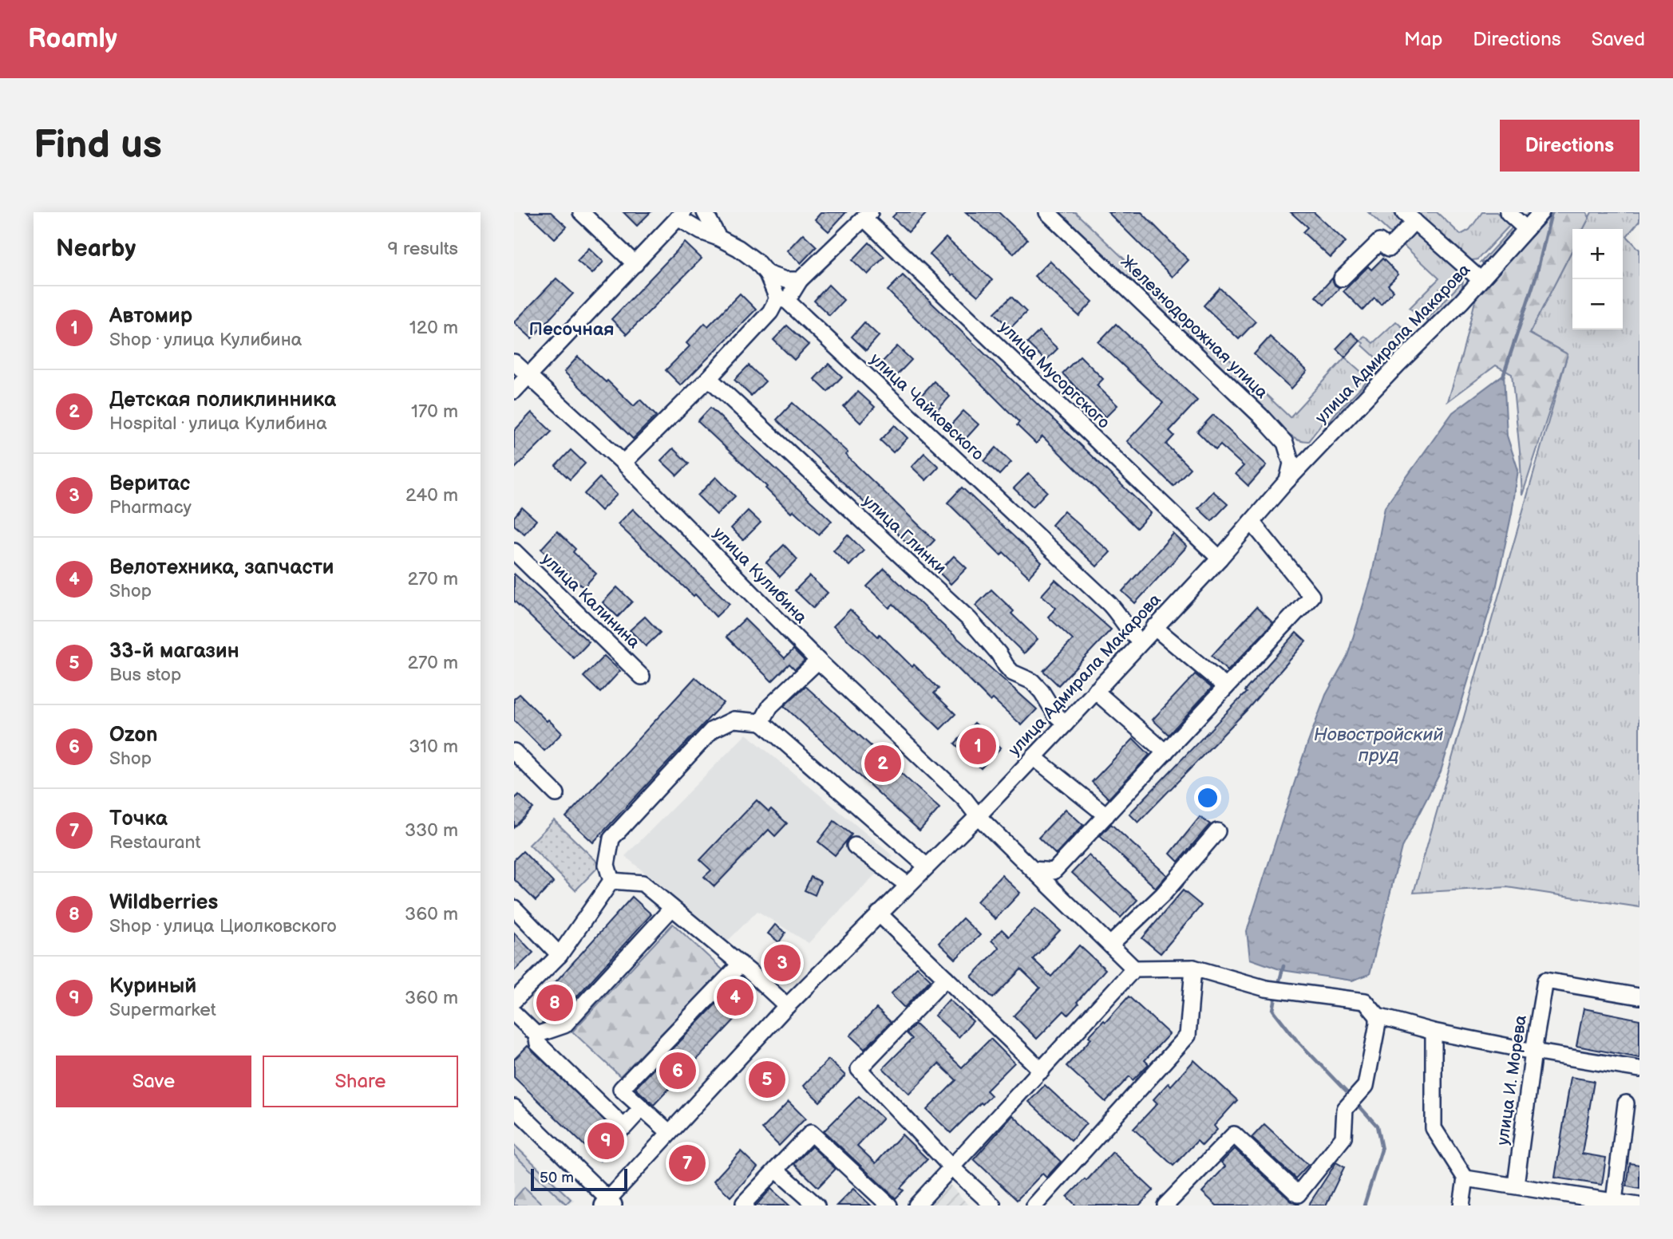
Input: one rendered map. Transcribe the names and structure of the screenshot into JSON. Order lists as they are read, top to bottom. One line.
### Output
{"streets":{"street":["Железнодорожная улица","улица Адмирала Макарова","улица Мусоргского","улица Чайковского","улица Глинки","улица Кулибина","улица Калинина","улица И. Морева"]},"crossings":[["Железнодорожная улица","улица Адмирала Макарова"],["улица Адмирала Макарова","улица Мусоргского"],["улица Адмирала Макарова","улица Чайковского"],["улица Адмирала Макарова","улица Глинки"],["улица Адмирала Макарова","улица Кулибина"],["улица Мусоргского","улица Чайковского"]],"districts":["Песочная"],"water":["Новостройский пруд"],"scale_bar":"50 m","page":{"header":"Roamly","nav":["Map","Directions","Saved"],"buttons":["Directions",["Save","Share"]],"title":"Find us","heading":["Nearby","9 results"],"map_buttons":["+","−"],"list":[{"mark":"1","name":"Автомир","note":"Shop · улица Кулибина","value":"120 m"},{"mark":"2","name":"Детская поликлинника","note":"Hospital · улица Кулибина","value":"170 m"},{"mark":"3","name":"Веритас","note":"Pharmacy","value":"240 m"},{"mark":"4","name":"Велотехника, запчасти","note":"Shop","value":"270 m"},{"mark":"5","name":"33-й магазин","note":"Bus stop","value":"270 m"},{"mark":"6","name":"Ozon","note":"Shop","value":"310 m"},{"mark":"7","name":"Точка","note":"Restaurant","value":"330 m"},{"mark":"8","name":"Wildberries","note":"Shop · улица Циолковского","value":"360 m"},{"mark":"9","name":"Куриный","note":"Supermarket","value":"360 m"}],"pins":["1","2","3","4","8","6","5","9","7"],"scale":"50 m"}}
